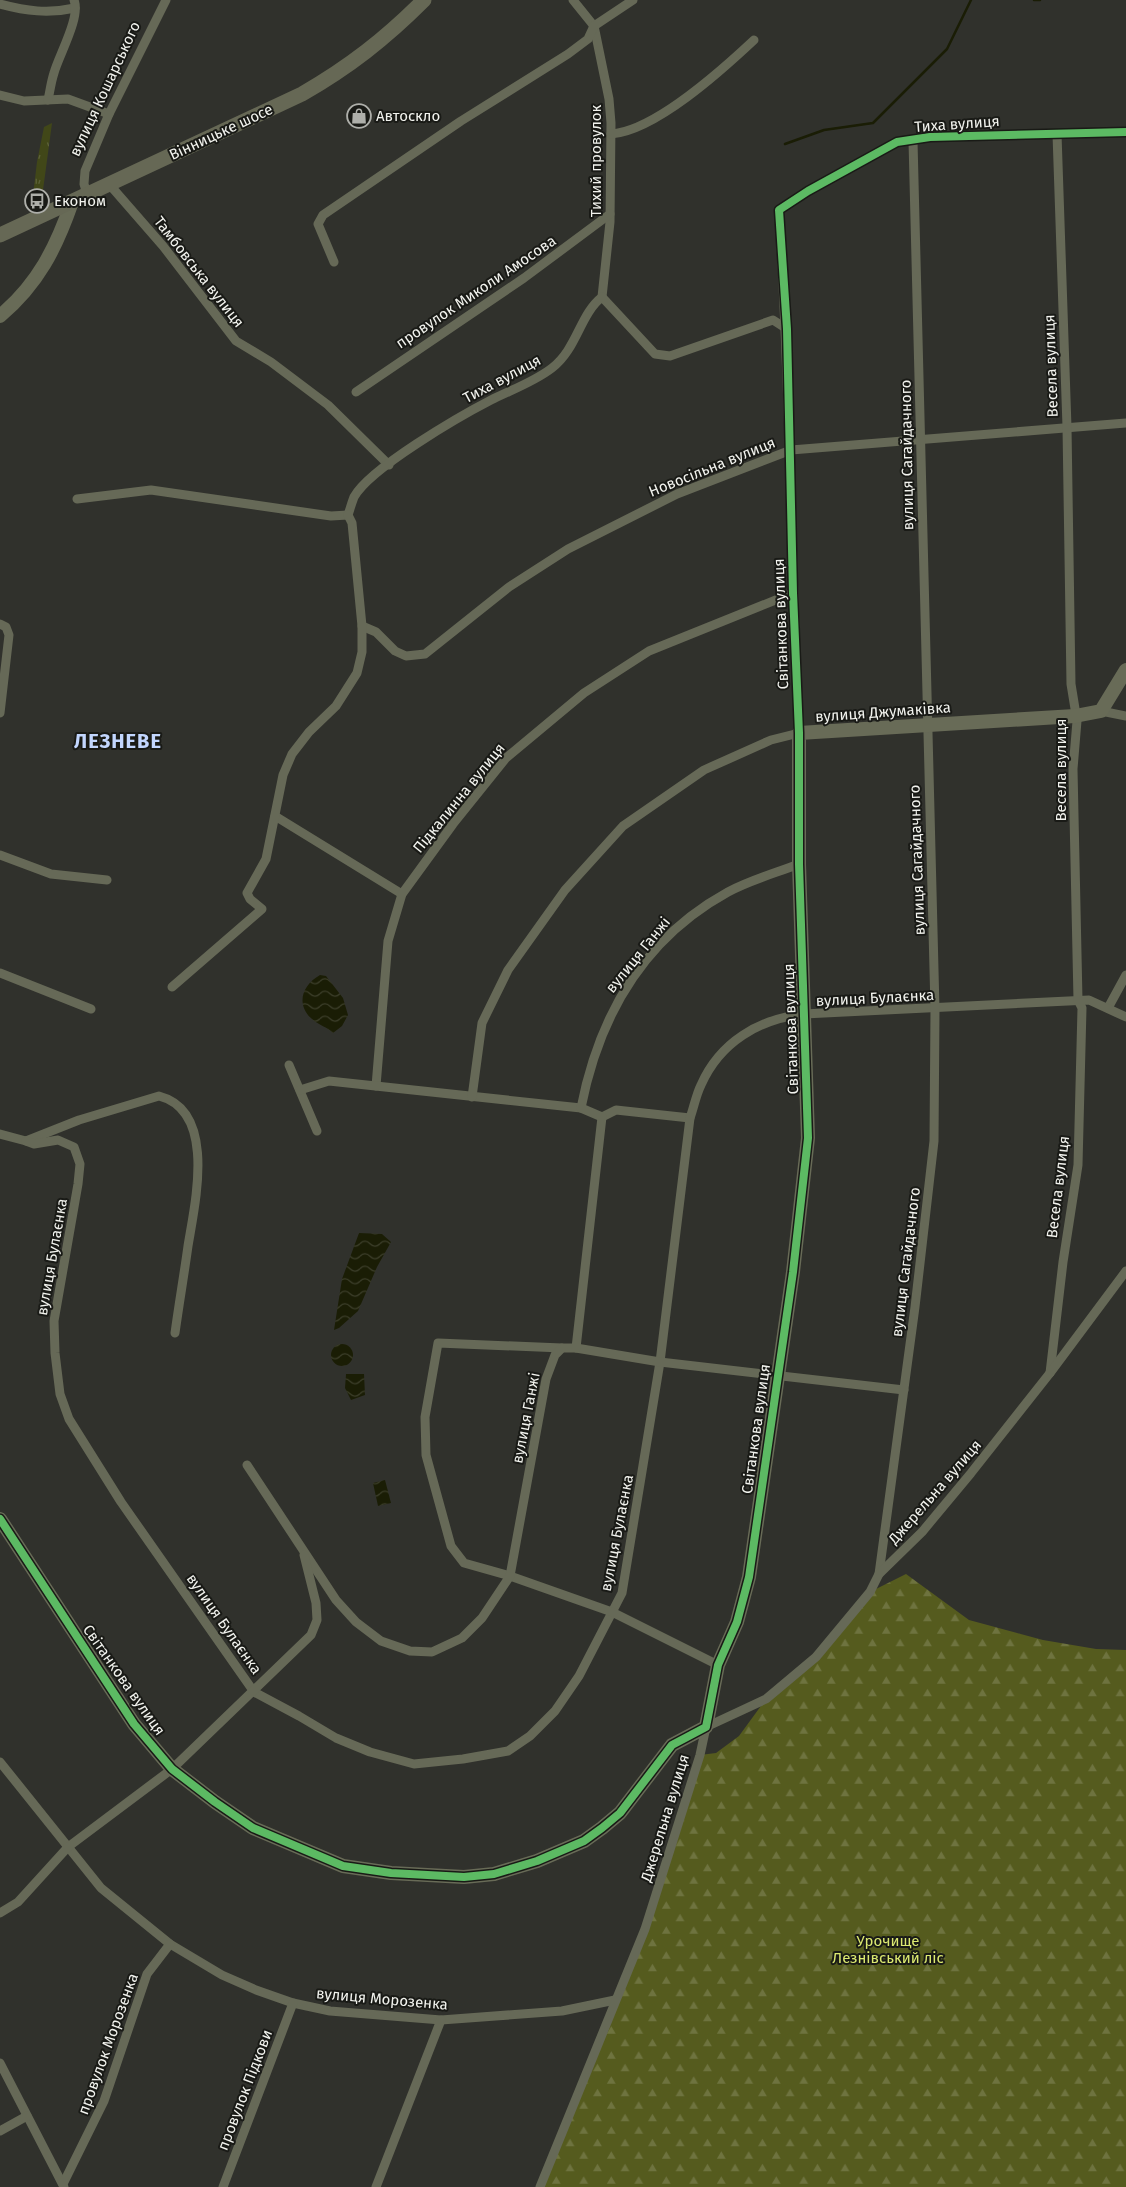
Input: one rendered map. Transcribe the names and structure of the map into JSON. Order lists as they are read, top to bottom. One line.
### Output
{"streets":{"main road":["Вінницьке шосе"],"street":["вулиця Кошарського","Тиха вулиця","Тихий провулок","Тамбовська вулиця","провулок Миколи Амосова","Весела вулиця","вулиця Сагайдачного","Новосільна вулиця","Світанкова вулиця","вулиця Джумаківка","Підкалинна вулиця","вулиця Ганжі","вулиця Булаєнка","Джерельна вулиця","вулиця Морозенка","провулок Морозенка","провулок Підкови"]},"crossings":[["вулиця Кошарського","Вінницьке шосе"],["Тиха вулиця","Тихий провулок"],["Тиха вулиця","Тамбовська вулиця"],["Тиха вулиця","Весела вулиця"],["Тиха вулиця","вулиця Сагайдачного"],["Тиха вулиця","Світанкова вулиця"],["Вінницьке шосе","Тамбовська вулиця"],["Тихий провулок","провулок Миколи Амосова"],["Весела вулиця","Новосільна вулиця"],["Весела вулиця","вулиця Джумаківка"],["Весела вулиця","вулиця Булаєнка"],["Весела вулиця","Джерельна вулиця"],["вулиця Сагайдачного","Новосільна вулиця"],["вулиця Сагайдачного","вулиця Джумаківка"],["вулиця Сагайдачного","вулиця Булаєнка"],["вулиця Сагайдачного","Джерельна вулиця"],["Новосільна вулиця","Світанкова вулиця"],["Світанкова вулиця","вулиця Джумаківка"],["Світанкова вулиця","Підкалинна вулиця"],["Світанкова вулиця","вулиця Ганжі"],["Світанкова вулиця","вулиця Булаєнка"],["Світанкова вулиця","Джерельна вулиця"],["Джерельна вулиця","вулиця Морозенка"],["вулиця Морозенка","провулок Морозенка"],["вулиця Морозенка","провулок Підкови"]],"districts":["ЛЕЗНЕВЕ"],"parks":["Урочище Лезнівський ліс"],"places":{"shop":["Автоскло"],"bus stop":["Економ"]}}
